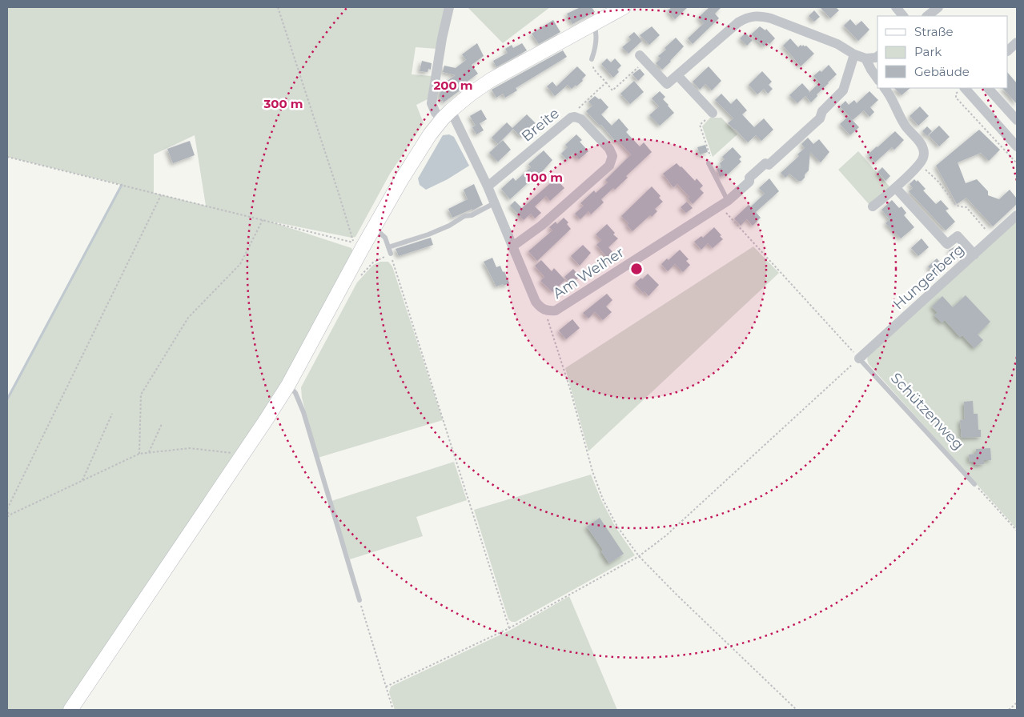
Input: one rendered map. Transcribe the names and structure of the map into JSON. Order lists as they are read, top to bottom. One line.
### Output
{"streets":{"street":["Breite","Am Weiher","Hungerberg"],"lane":["Schützenweg"]},"crossings":[["Breite","Am Weiher"],["Hungerberg","Schützenweg"]],"legend":["Straße","Park","Gebäude"],"rings":["200 m","300 m","100 m"]}
